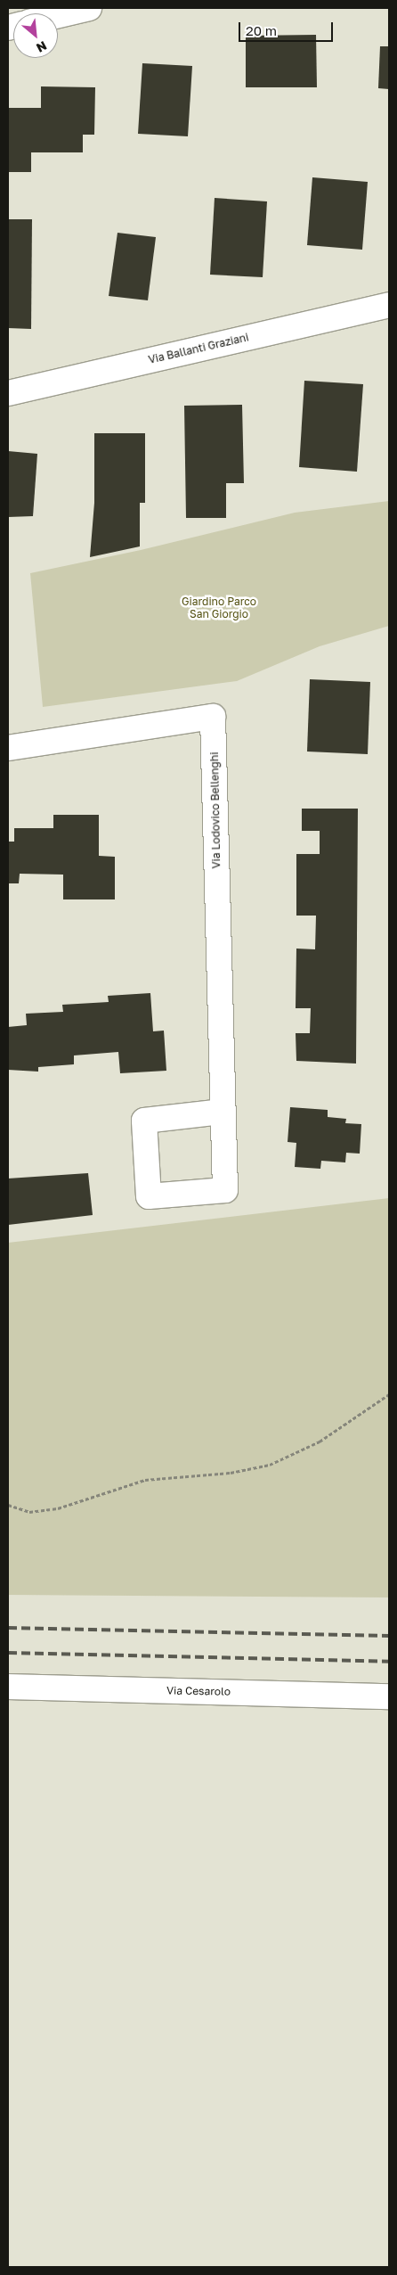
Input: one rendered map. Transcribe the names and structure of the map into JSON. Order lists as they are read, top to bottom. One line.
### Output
{"streets":{"street":["Via Ballanti Graziani","Via Lodovico Bellenghi","Via Cesarolo"]},"parks":["Giardino Parco San Giorgio"],"scale_bar":"20 m","north":"bottom right"}
